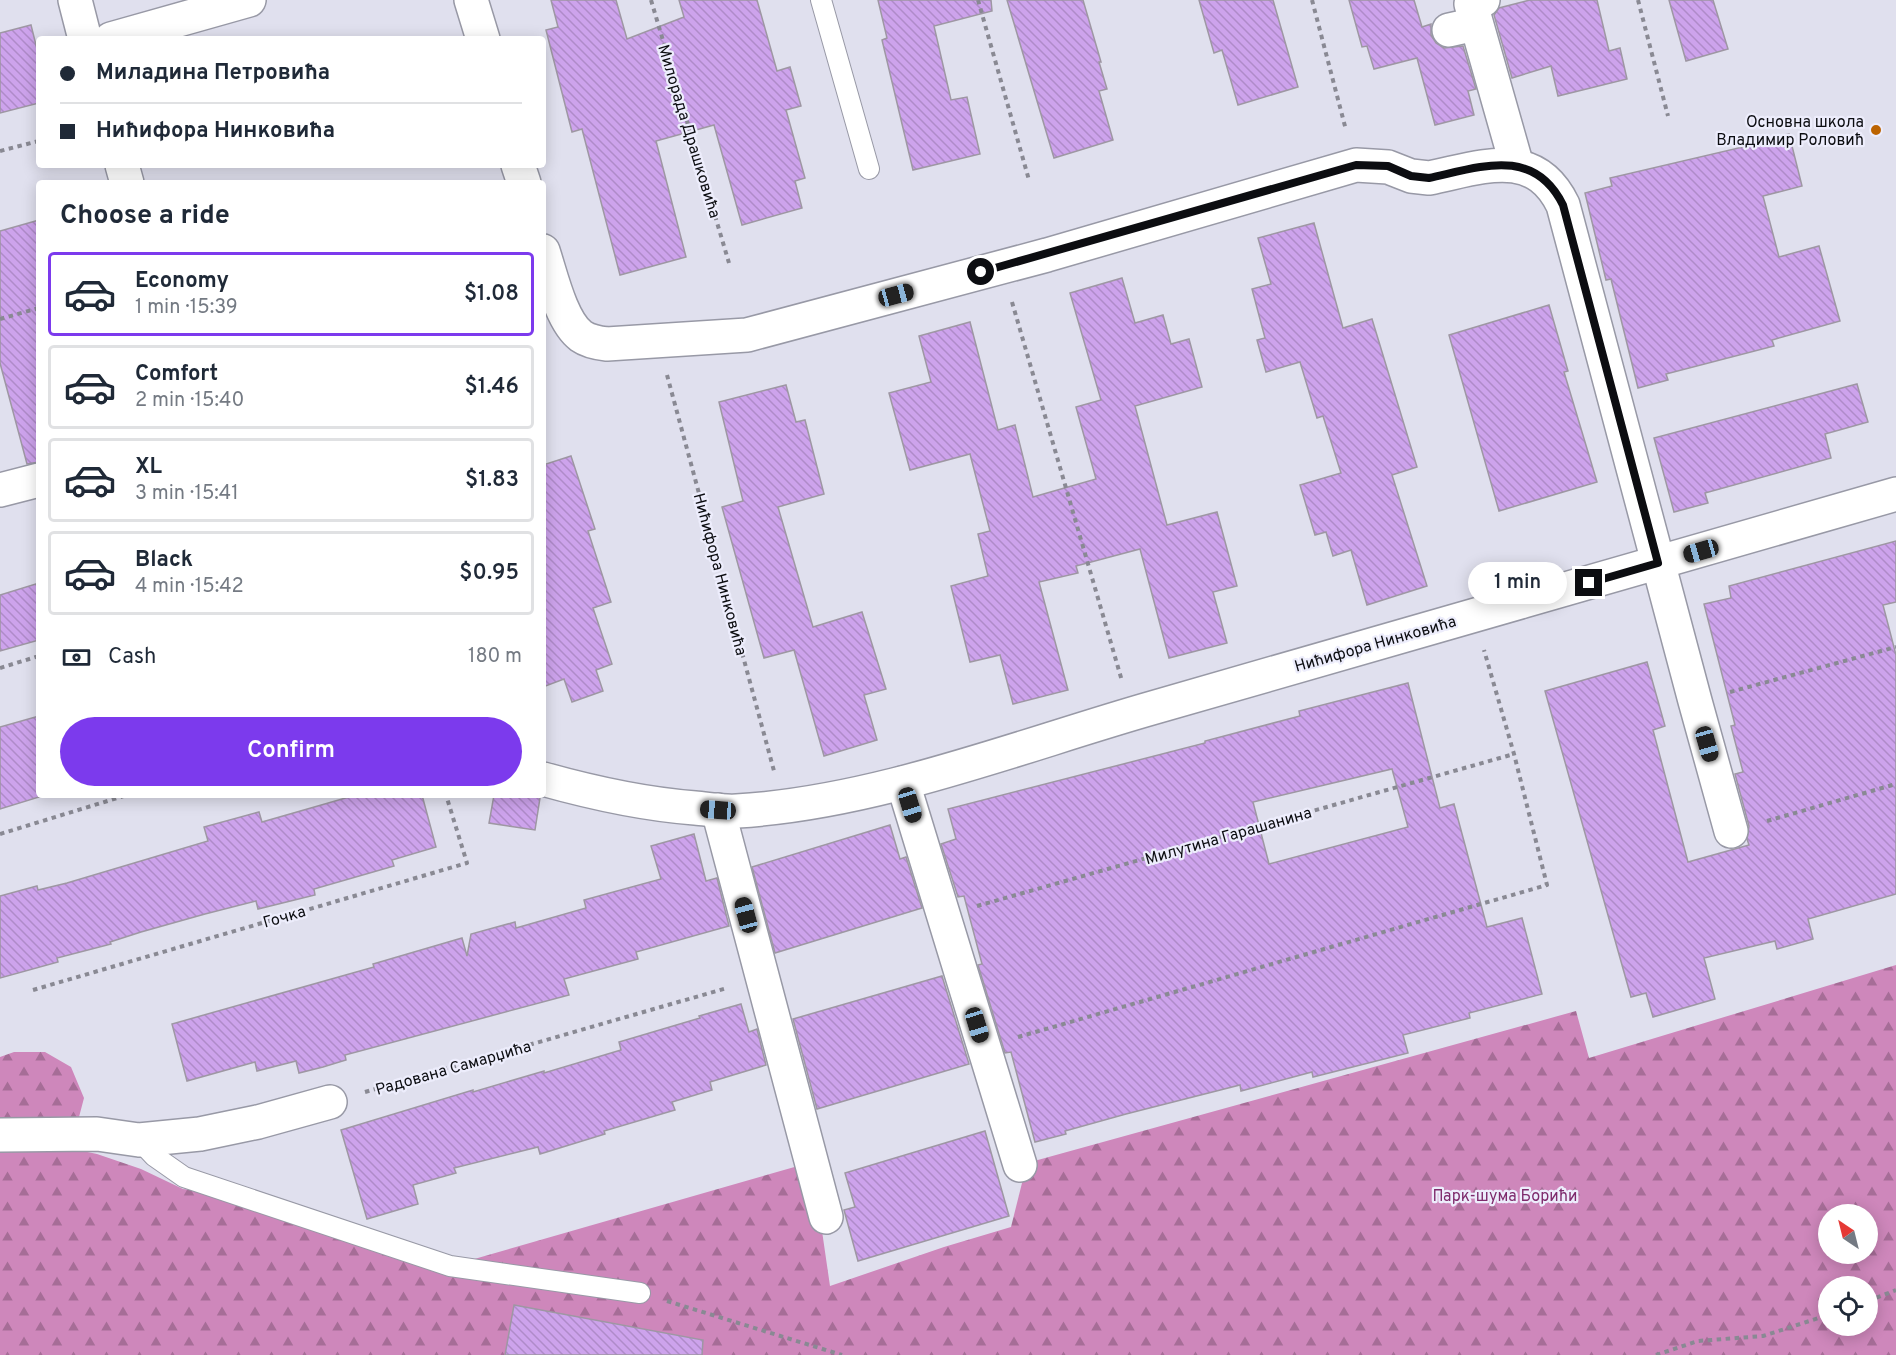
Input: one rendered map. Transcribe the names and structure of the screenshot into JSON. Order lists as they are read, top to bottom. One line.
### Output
{"streets":{"street":["Нићифора Нинковића"],"path":["Милорада Драшковића","Милутина Гарашанина","Гочка","Радована Самарџића"]},"parks":["Парк-шума Борићи"],"places":["Основна школа Владимир Роловић"],"north":"top left","page":{"banner":["Миладина Петровића","Нићифора Нинковића"],"heading":"Choose a ride","list":[{"name":"Economy","note":"1 min · 15:39","value":"$1.08"},{"name":"Comfort","note":"2 min · 15:40","value":"$1.46"},{"name":"XL","note":"3 min · 15:41","value":"$1.83"},{"name":"Black","note":"4 min · 15:42","value":"$0.95"}],"bubble":"1 min","pay":["Cash","180 m"],"buttons":"Confirm"}}
